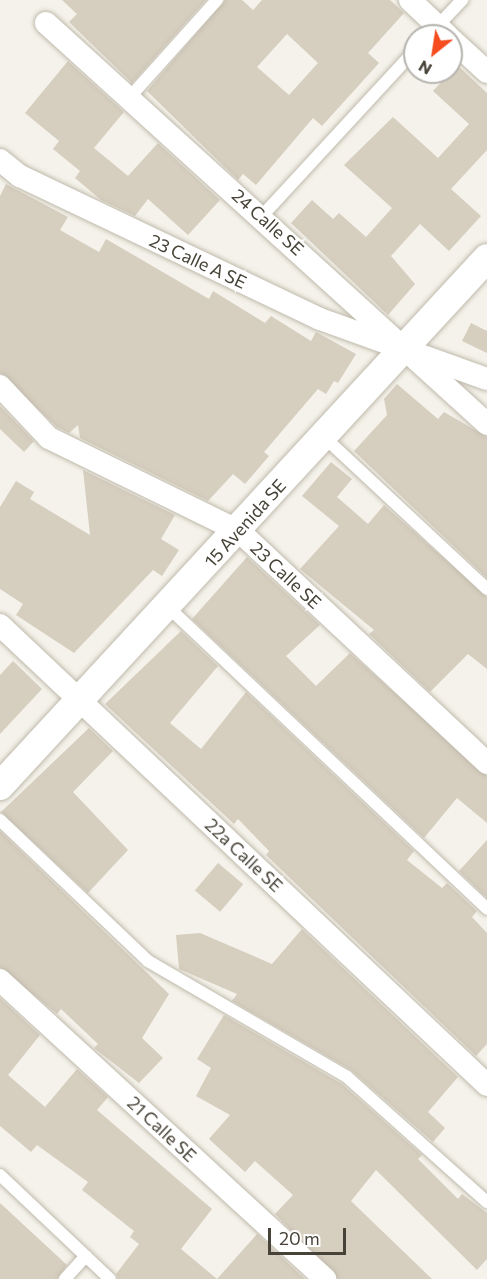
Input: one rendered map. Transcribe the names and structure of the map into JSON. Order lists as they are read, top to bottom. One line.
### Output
{"streets":{"street":["24 Calle SE","23 Calle A SE","15 Avenida SE","23 Calle SE","22a Calle SE","21 Calle SE"]},"crossings":[["24 Calle SE","23 Calle A SE"],["24 Calle SE","15 Avenida SE"],["23 Calle A SE","15 Avenida SE"],["15 Avenida SE","23 Calle SE"],["15 Avenida SE","22a Calle SE"]],"scale_bar":"20 m","north":"bottom left"}
